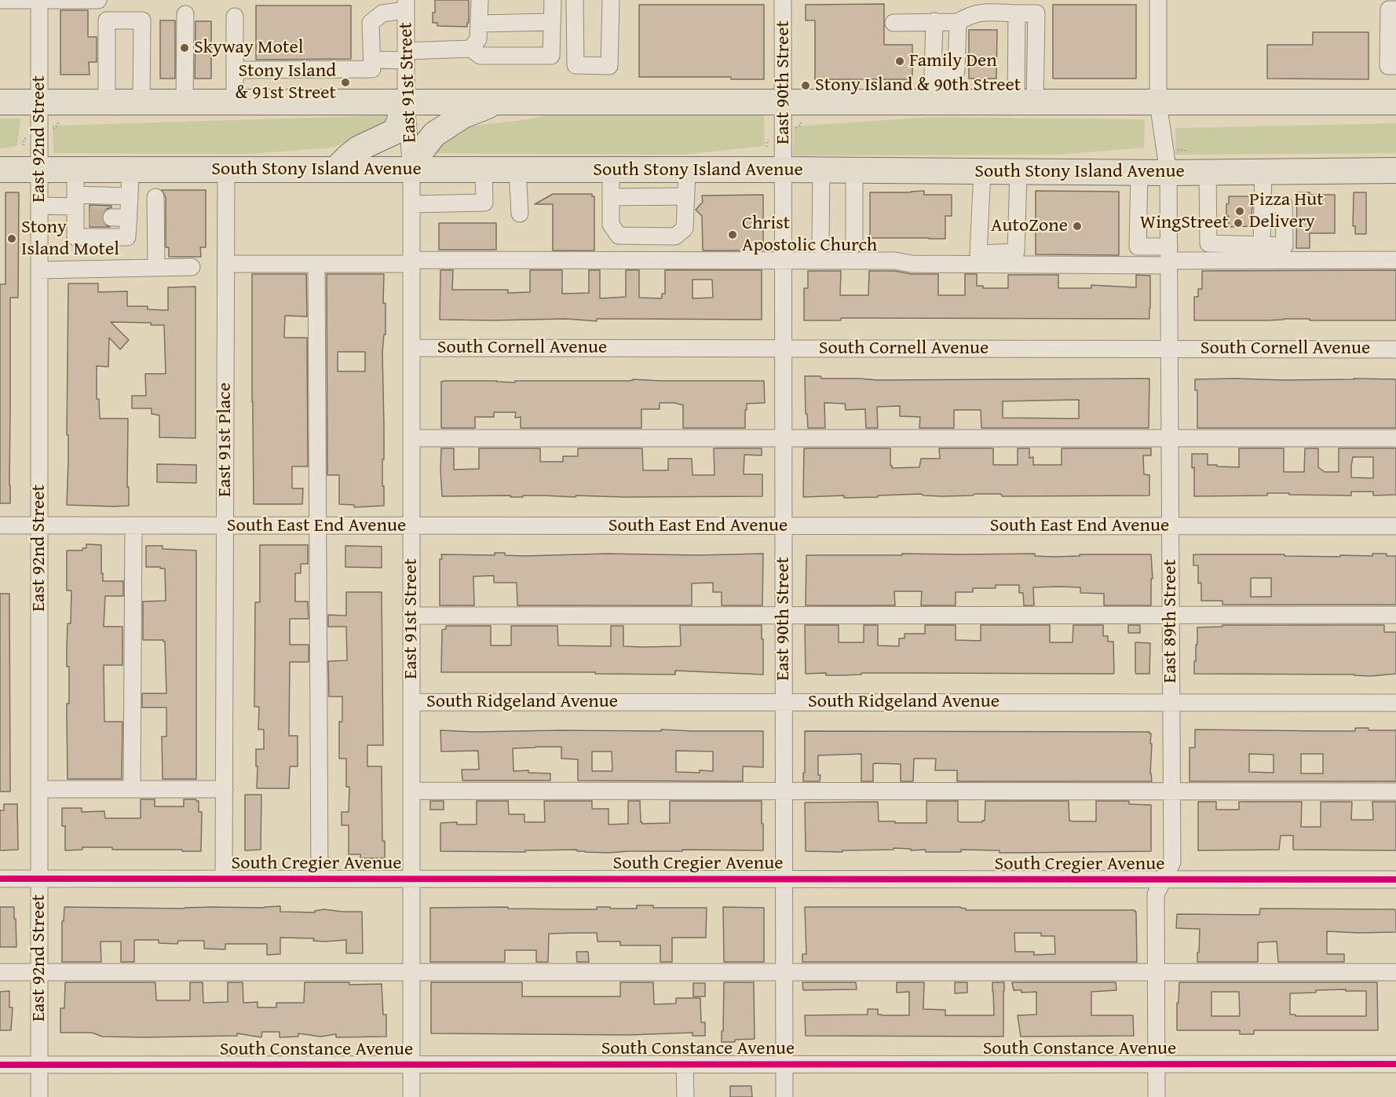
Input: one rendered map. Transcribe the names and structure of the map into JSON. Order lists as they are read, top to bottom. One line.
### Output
{"streets":{"highway":["South Stony Island Avenue"],"street":["East 91st Street","East 90th Street","East 92nd Street","South Cornell Avenue","East 91st Place","South East End Avenue","East 89th Street","South Ridgeland Avenue","South Cregier Avenue","South Constance Avenue"]},"crossings":[["East 91st Street","South Stony Island Avenue"],["East 91st Street","South Cornell Avenue"],["East 91st Street","South East End Avenue"],["East 91st Street","South Ridgeland Avenue"],["East 91st Street","South Cregier Avenue"],["East 91st Street","South Constance Avenue"],["East 90th Street","South Stony Island Avenue"],["East 90th Street","South Cornell Avenue"],["East 90th Street","South East End Avenue"],["East 90th Street","South Ridgeland Avenue"],["East 90th Street","South Cregier Avenue"],["East 90th Street","South Constance Avenue"],["East 92nd Street","South Stony Island Avenue"],["East 92nd Street","South East End Avenue"],["East 92nd Street","South Cregier Avenue"],["East 92nd Street","South Constance Avenue"],["South Stony Island Avenue","East 91st Place"],["South Stony Island Avenue","East 89th Street"],["South Cornell Avenue","East 89th Street"],["East 91st Place","South East End Avenue"],["East 91st Place","South Cregier Avenue"],["South East End Avenue","East 89th Street"],["East 89th Street","South Ridgeland Avenue"],["East 89th Street","South Cregier Avenue"],["East 89th Street","South Constance Avenue"]],"places":["Skyway Motel","Family Den","Stony Island & 91st Street","Stony Island & 90th Street","Pizza Hut Delivery","WingStreet","AutoZone","Christ Apostolic Church","Stony Island Motel"]}
